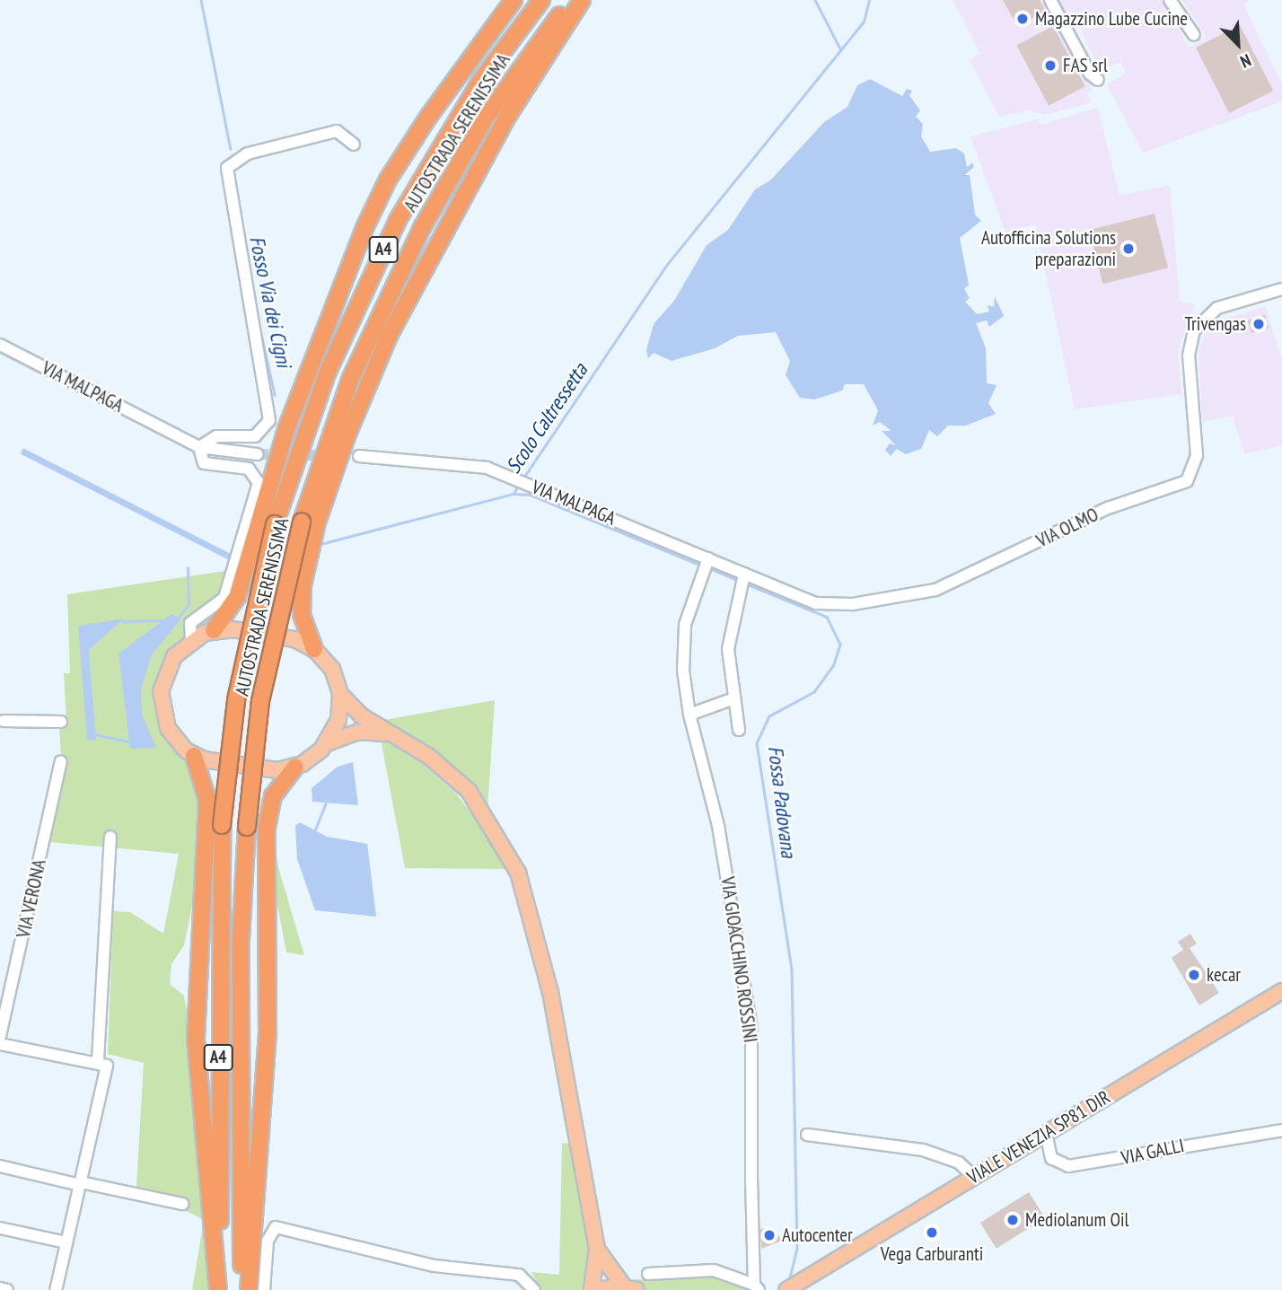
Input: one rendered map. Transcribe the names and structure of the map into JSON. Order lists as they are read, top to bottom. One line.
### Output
{"streets":{"highway":["AUTOSTRADA SERENISSIMA","A4"],"main road":["VIALE VENEZIA SP81 DIR"],"street":["VIA MALPAGA","VIA OLMO","VIA VERONA","VIA GIOACCHINO ROSSINI","VIA GALLI"]},"crossings":[["VIA MALPAGA","VIA OLMO"],["VIA MALPAGA","VIA GIOACCHINO ROSSINI"],["VIA OLMO","VIA GIOACCHINO ROSSINI"],["VIALE VENEZIA SP81 DIR","VIA GALLI"]],"water":["Fosso Via dei Cigni","Scolo Caltressetta","Fossa Padovana"],"places":["Magazzino Lube Cucine","FAS srl","Autofficina Solutions preparazioni","Trivengas","kecar","Mediolanum Oil","Vega Carburanti","Autocenter"],"north":"bottom right"}
